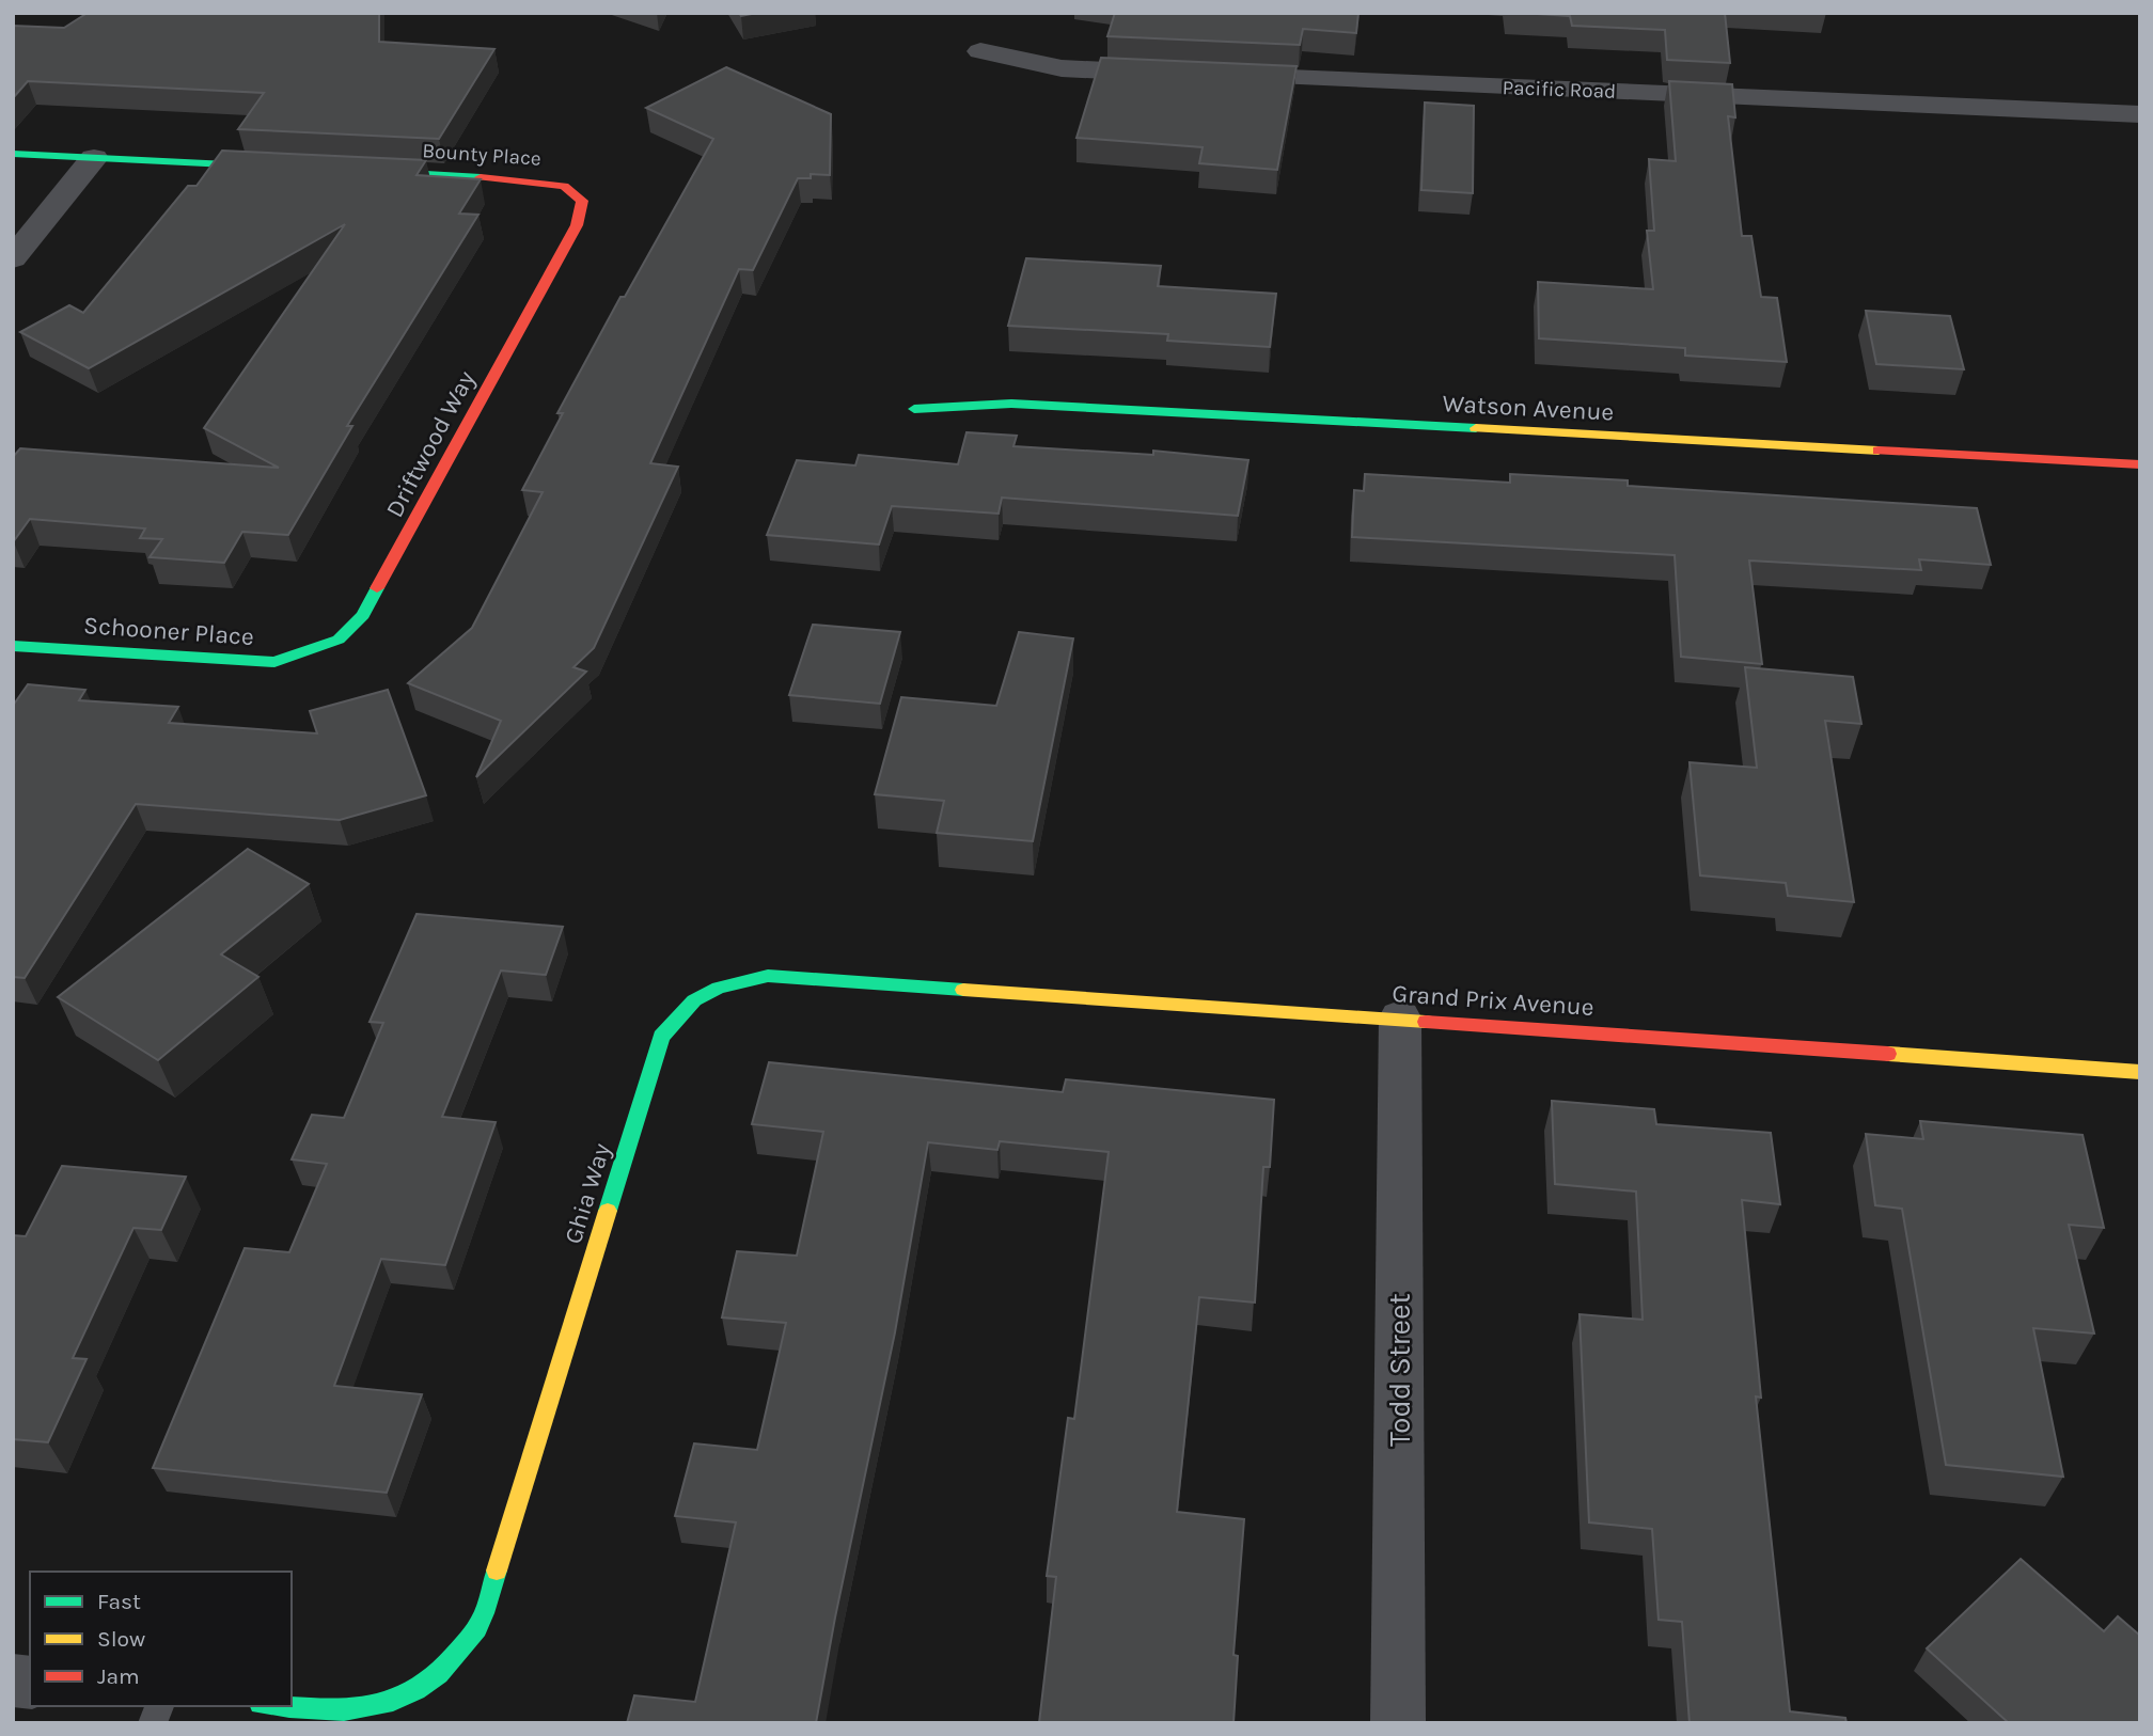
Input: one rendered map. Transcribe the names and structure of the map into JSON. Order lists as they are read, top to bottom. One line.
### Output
{"streets":{"street":["Pacific Road","Bounty Place","Watson Avenue","Driftwood Way","Schooner Place","Grand Prix Avenue","Ghia Way","Todd Street"]},"crossings":[["Bounty Place","Driftwood Way"],["Driftwood Way","Schooner Place"],["Grand Prix Avenue","Ghia Way"],["Grand Prix Avenue","Todd Street"]],"legend":["Fast","Slow","Jam"]}
